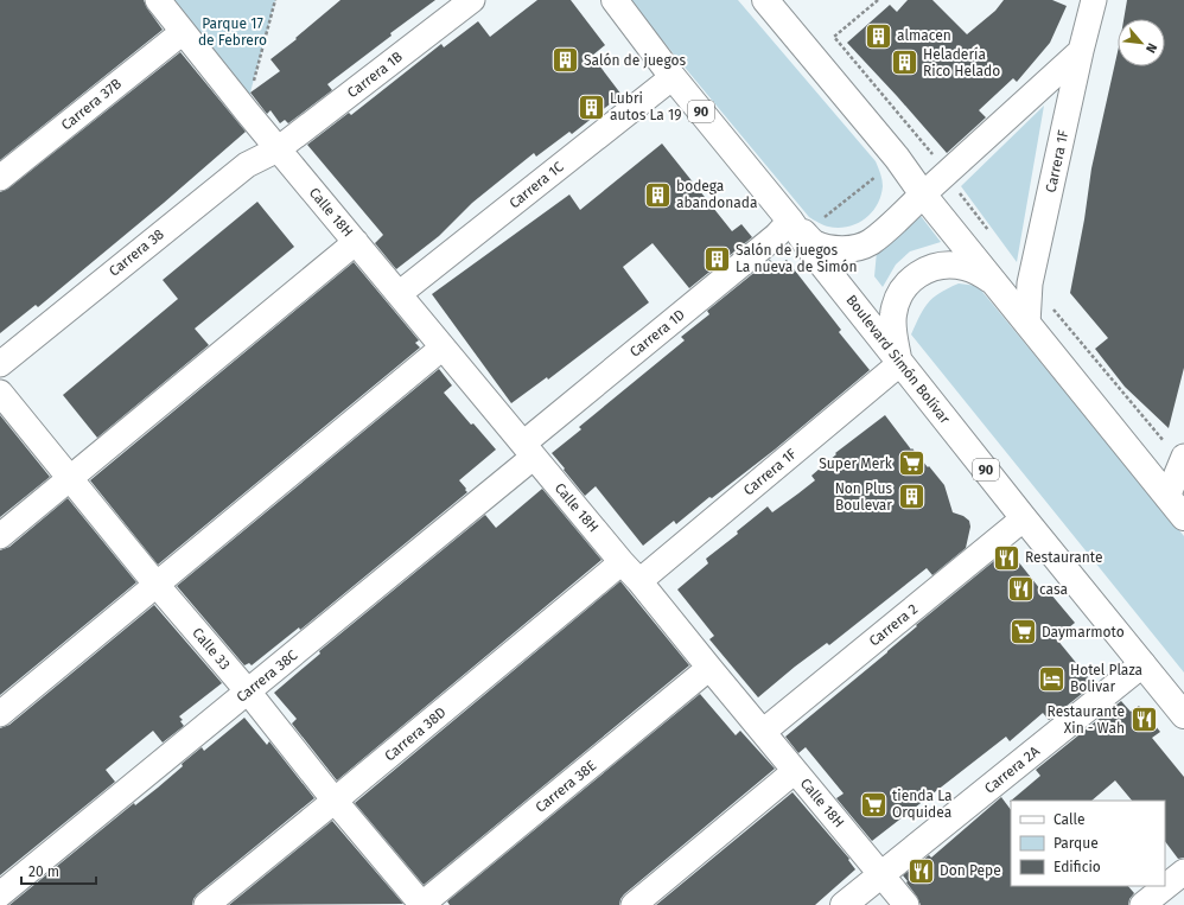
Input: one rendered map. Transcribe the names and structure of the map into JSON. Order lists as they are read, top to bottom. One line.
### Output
{"streets":{"main road":["90","Boulevard Simón Bolívar","Carrera 2A"],"street":["Carrera 1B","Carrera 37B","Carrera 1F","Carrera 1C","Calle 18H","Carrera 38","Carrera 1D","Carrera 2","Calle 33","Carrera 38C","Carrera 38D","Carrera 38E"]},"crossings":[["Carrera 1B","Calle 18H"],["Carrera 1B","Carrera 38"],["Carrera 37B","Calle 18H"],["Carrera 1F","Calle 18H"],["Carrera 1F","Boulevard Simón Bolívar"],["Carrera 1C","Calle 18H"],["Carrera 1C","Boulevard Simón Bolívar"],["Calle 18H","Carrera 38"],["Calle 18H","Carrera 1D"],["Calle 18H","Carrera 2"],["Calle 18H","Carrera 38C"],["Calle 18H","Carrera 38D"],["Calle 18H","Carrera 2A"],["Calle 18H","Carrera 38E"],["Carrera 1D","Boulevard Simón Bolívar"],["Carrera 1D","Carrera 38C"],["Boulevard Simón Bolívar","Carrera 2"],["Boulevard Simón Bolívar","Carrera 2A"],["Calle 33","Carrera 38C"],["Calle 33","Carrera 38D"],["Calle 33","Carrera 38E"]],"parks":["Parque 17 de Febrero"],"places":{"building":["almacen","Salón de juegos","Heladería Rico Helado","Lubri autos La 19","bodega abandonada","Salón de juegos La nueva de Simón","Non Plus Boulevar"],"supermarket":["Super Merk","Daymarmoto","tienda La Orquidea"],"restaurant":["Restaurante","casa","Restaurante Xin - Wah","Don Pepe"],"hotel":["Hotel Plaza Bolivar"]},"legend":["Calle","Parque","Edificio"],"scale_bar":"20 m","north":"bottom right"}
